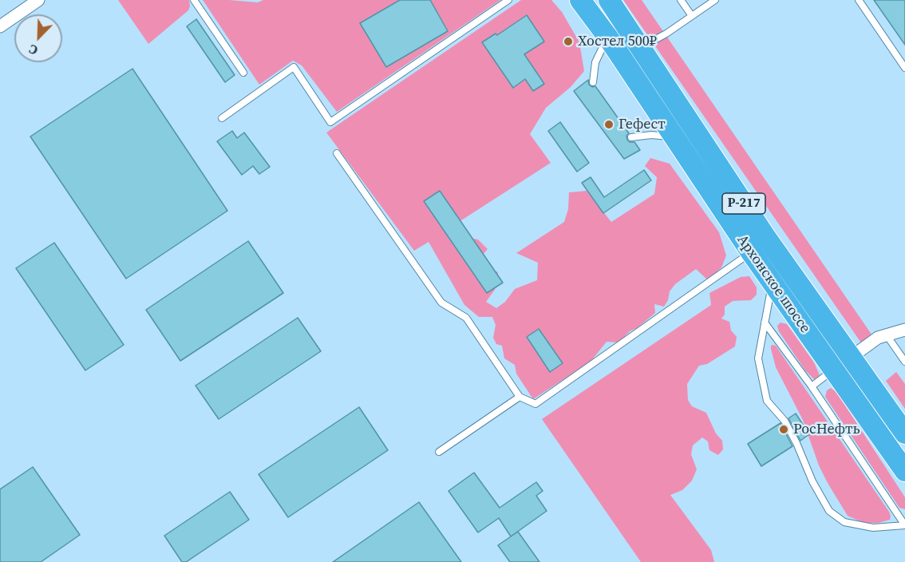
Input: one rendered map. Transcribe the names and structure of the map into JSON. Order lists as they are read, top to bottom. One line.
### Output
{"streets":{"highway":["Р-217","Архонское шоссе"]},"places":["Хостел 500₽","Гефест","РосНефть"],"north":"bottom left"}
